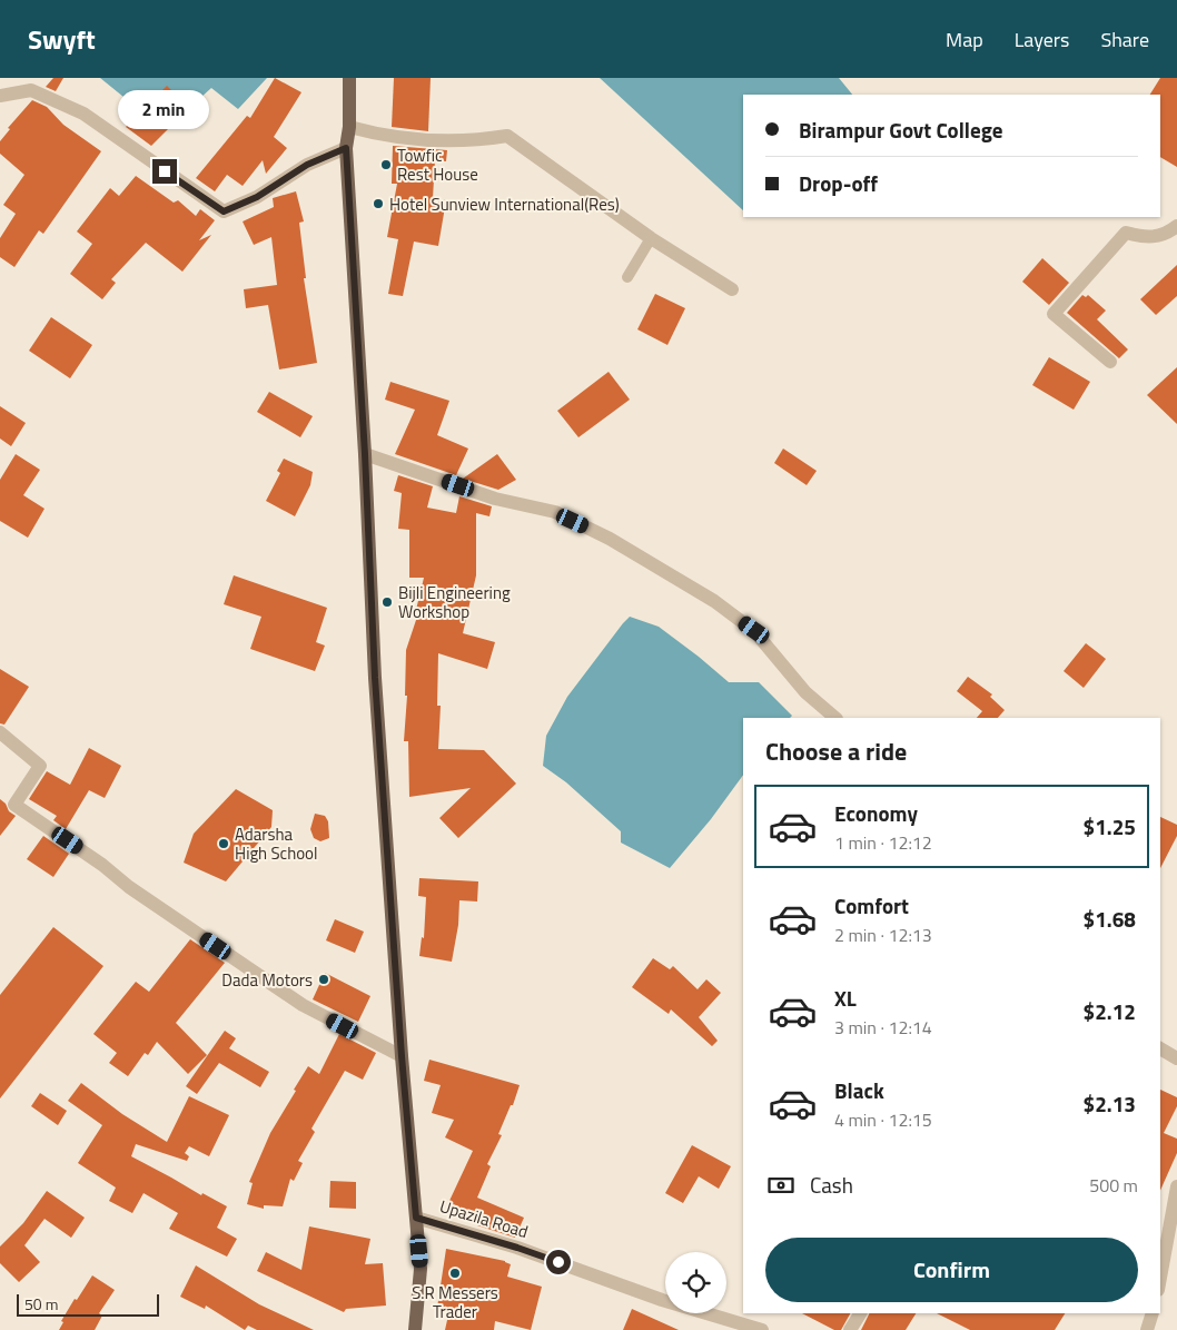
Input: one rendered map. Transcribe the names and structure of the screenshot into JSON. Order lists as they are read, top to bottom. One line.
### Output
{"streets":{"street":["Upazila Road"]},"places":["Towfic Rest House","Hotel Sunview International(Res)","Bijli Engineering Workshop","Adarsha High School","Dada Motors","S.R Messers Trader"],"scale_bar":"50 m","page":{"header":"Swyft","nav":["Map","Layers","Share"],"bubble":"2 min","banner":["Birampur Govt College","Drop-off"],"heading":"Choose a ride","list":[{"name":"Economy","note":"1 min · 12:12","value":"$1.25"},{"name":"Comfort","note":"2 min · 12:13","value":"$1.68"},{"name":"XL","note":"3 min · 12:14","value":"$2.12"},{"name":"Black","note":"4 min · 12:15","value":"$2.13"}],"pay":["Cash","500 m"],"buttons":"Confirm","scale":"50 m"}}
